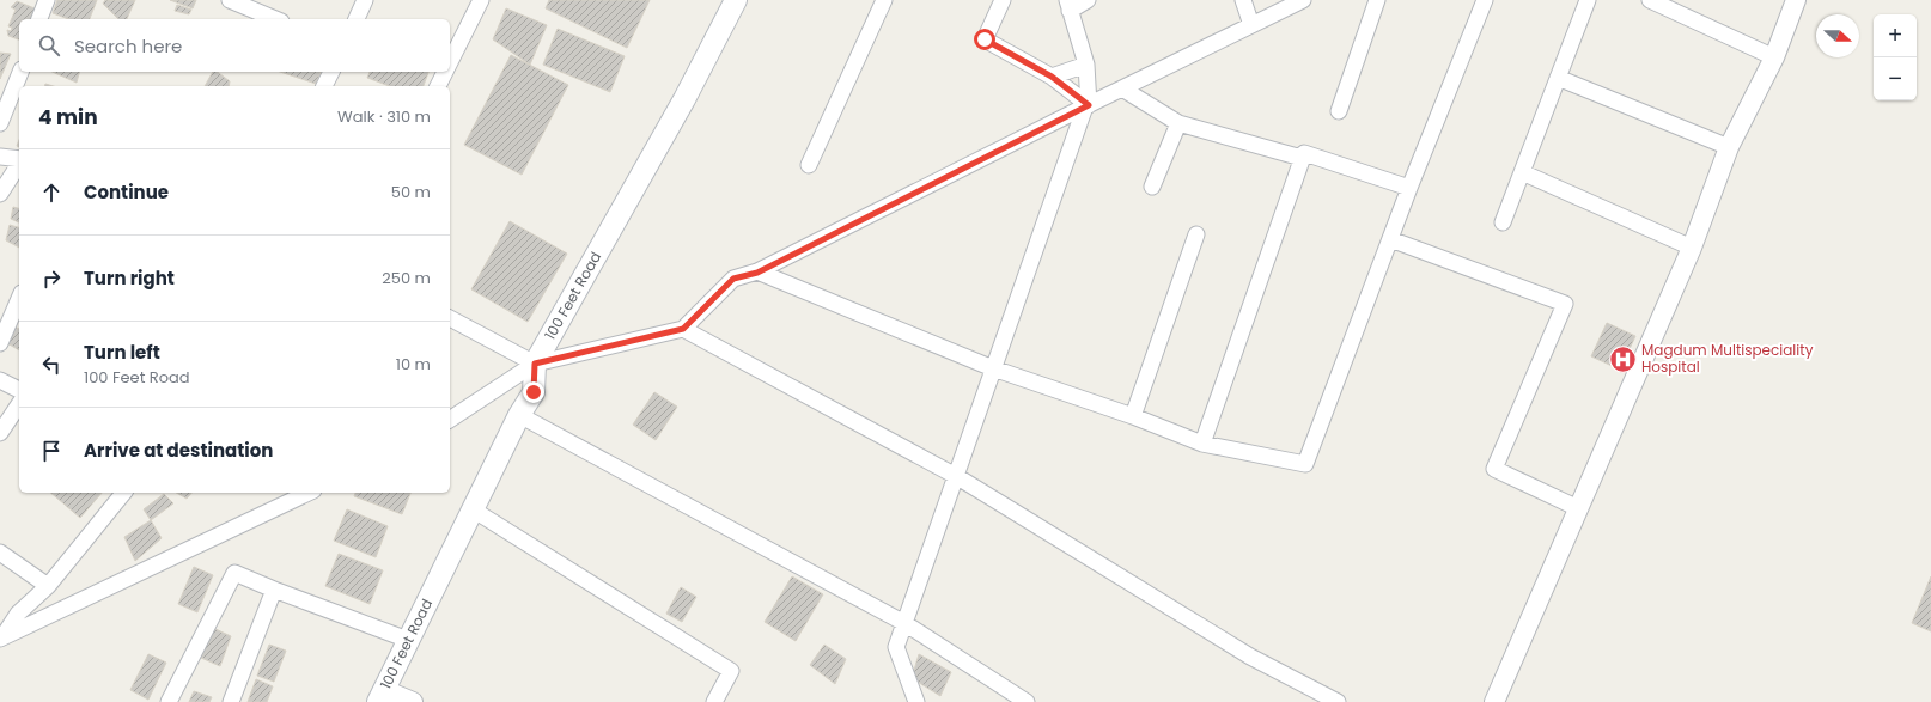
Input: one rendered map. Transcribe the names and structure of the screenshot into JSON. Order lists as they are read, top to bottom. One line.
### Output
{"streets":{"main road":["100 Feet Road"]},"places":{"hospital":["Magdum Multispeciality Hospital"]},"north":"right","page":{"map_buttons":["+","−"],"search":"Search here","heading":["4 min","Walk · 310 m"],"list":[["Continue","50 m"],["Turn right","250 m"],["Turn left","100 Feet Road","10 m"],"Arrive at destination"]}}
